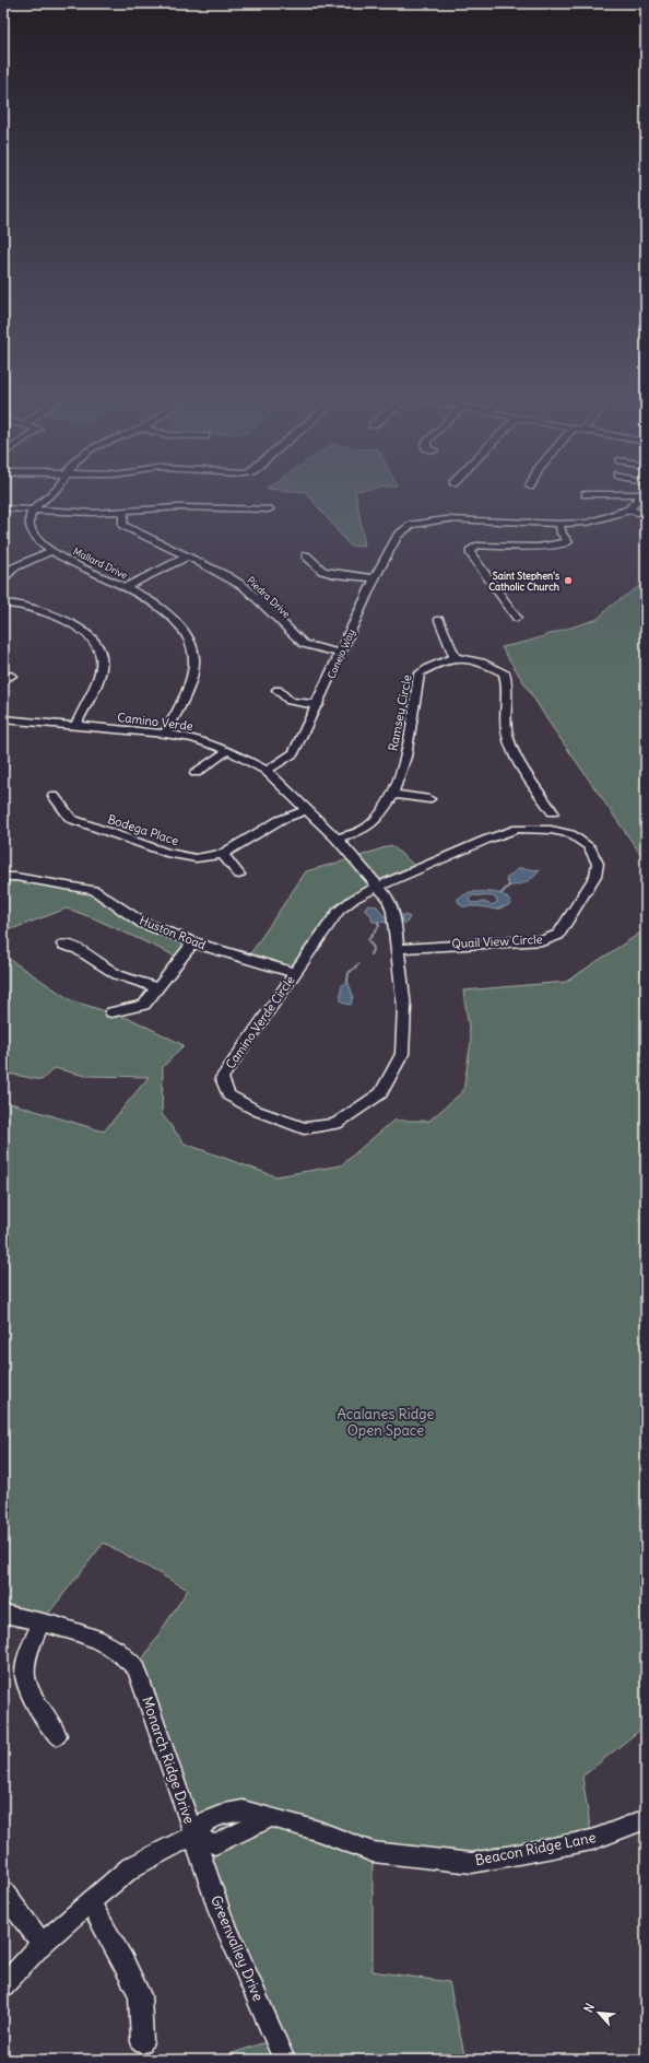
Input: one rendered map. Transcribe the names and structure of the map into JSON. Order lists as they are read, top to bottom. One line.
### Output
{"streets":{"street":["Mallard Drive","Piedra Drive","Conejo Way","Ramsey Circle","Camino Verde","Bodega Place","Huston Road","Quail View Circle","Camino Verde Circle","Monarch Ridge Drive","Beacon Ridge Lane","Greenvalley Drive"]},"crossings":[["Mallard Drive","Camino Verde"],["Piedra Drive","Conejo Way"],["Conejo Way","Camino Verde"],["Ramsey Circle","Camino Verde"],["Camino Verde","Bodega Place"],["Camino Verde","Quail View Circle"],["Camino Verde","Camino Verde Circle"],["Huston Road","Camino Verde Circle"],["Quail View Circle","Camino Verde Circle"],["Monarch Ridge Drive","Beacon Ridge Lane"],["Monarch Ridge Drive","Greenvalley Drive"],["Beacon Ridge Lane","Greenvalley Drive"]],"parks":["Acalanes Ridge Open Space"],"places":["Saint Stephen's Catholic Church"],"north":"top left"}
